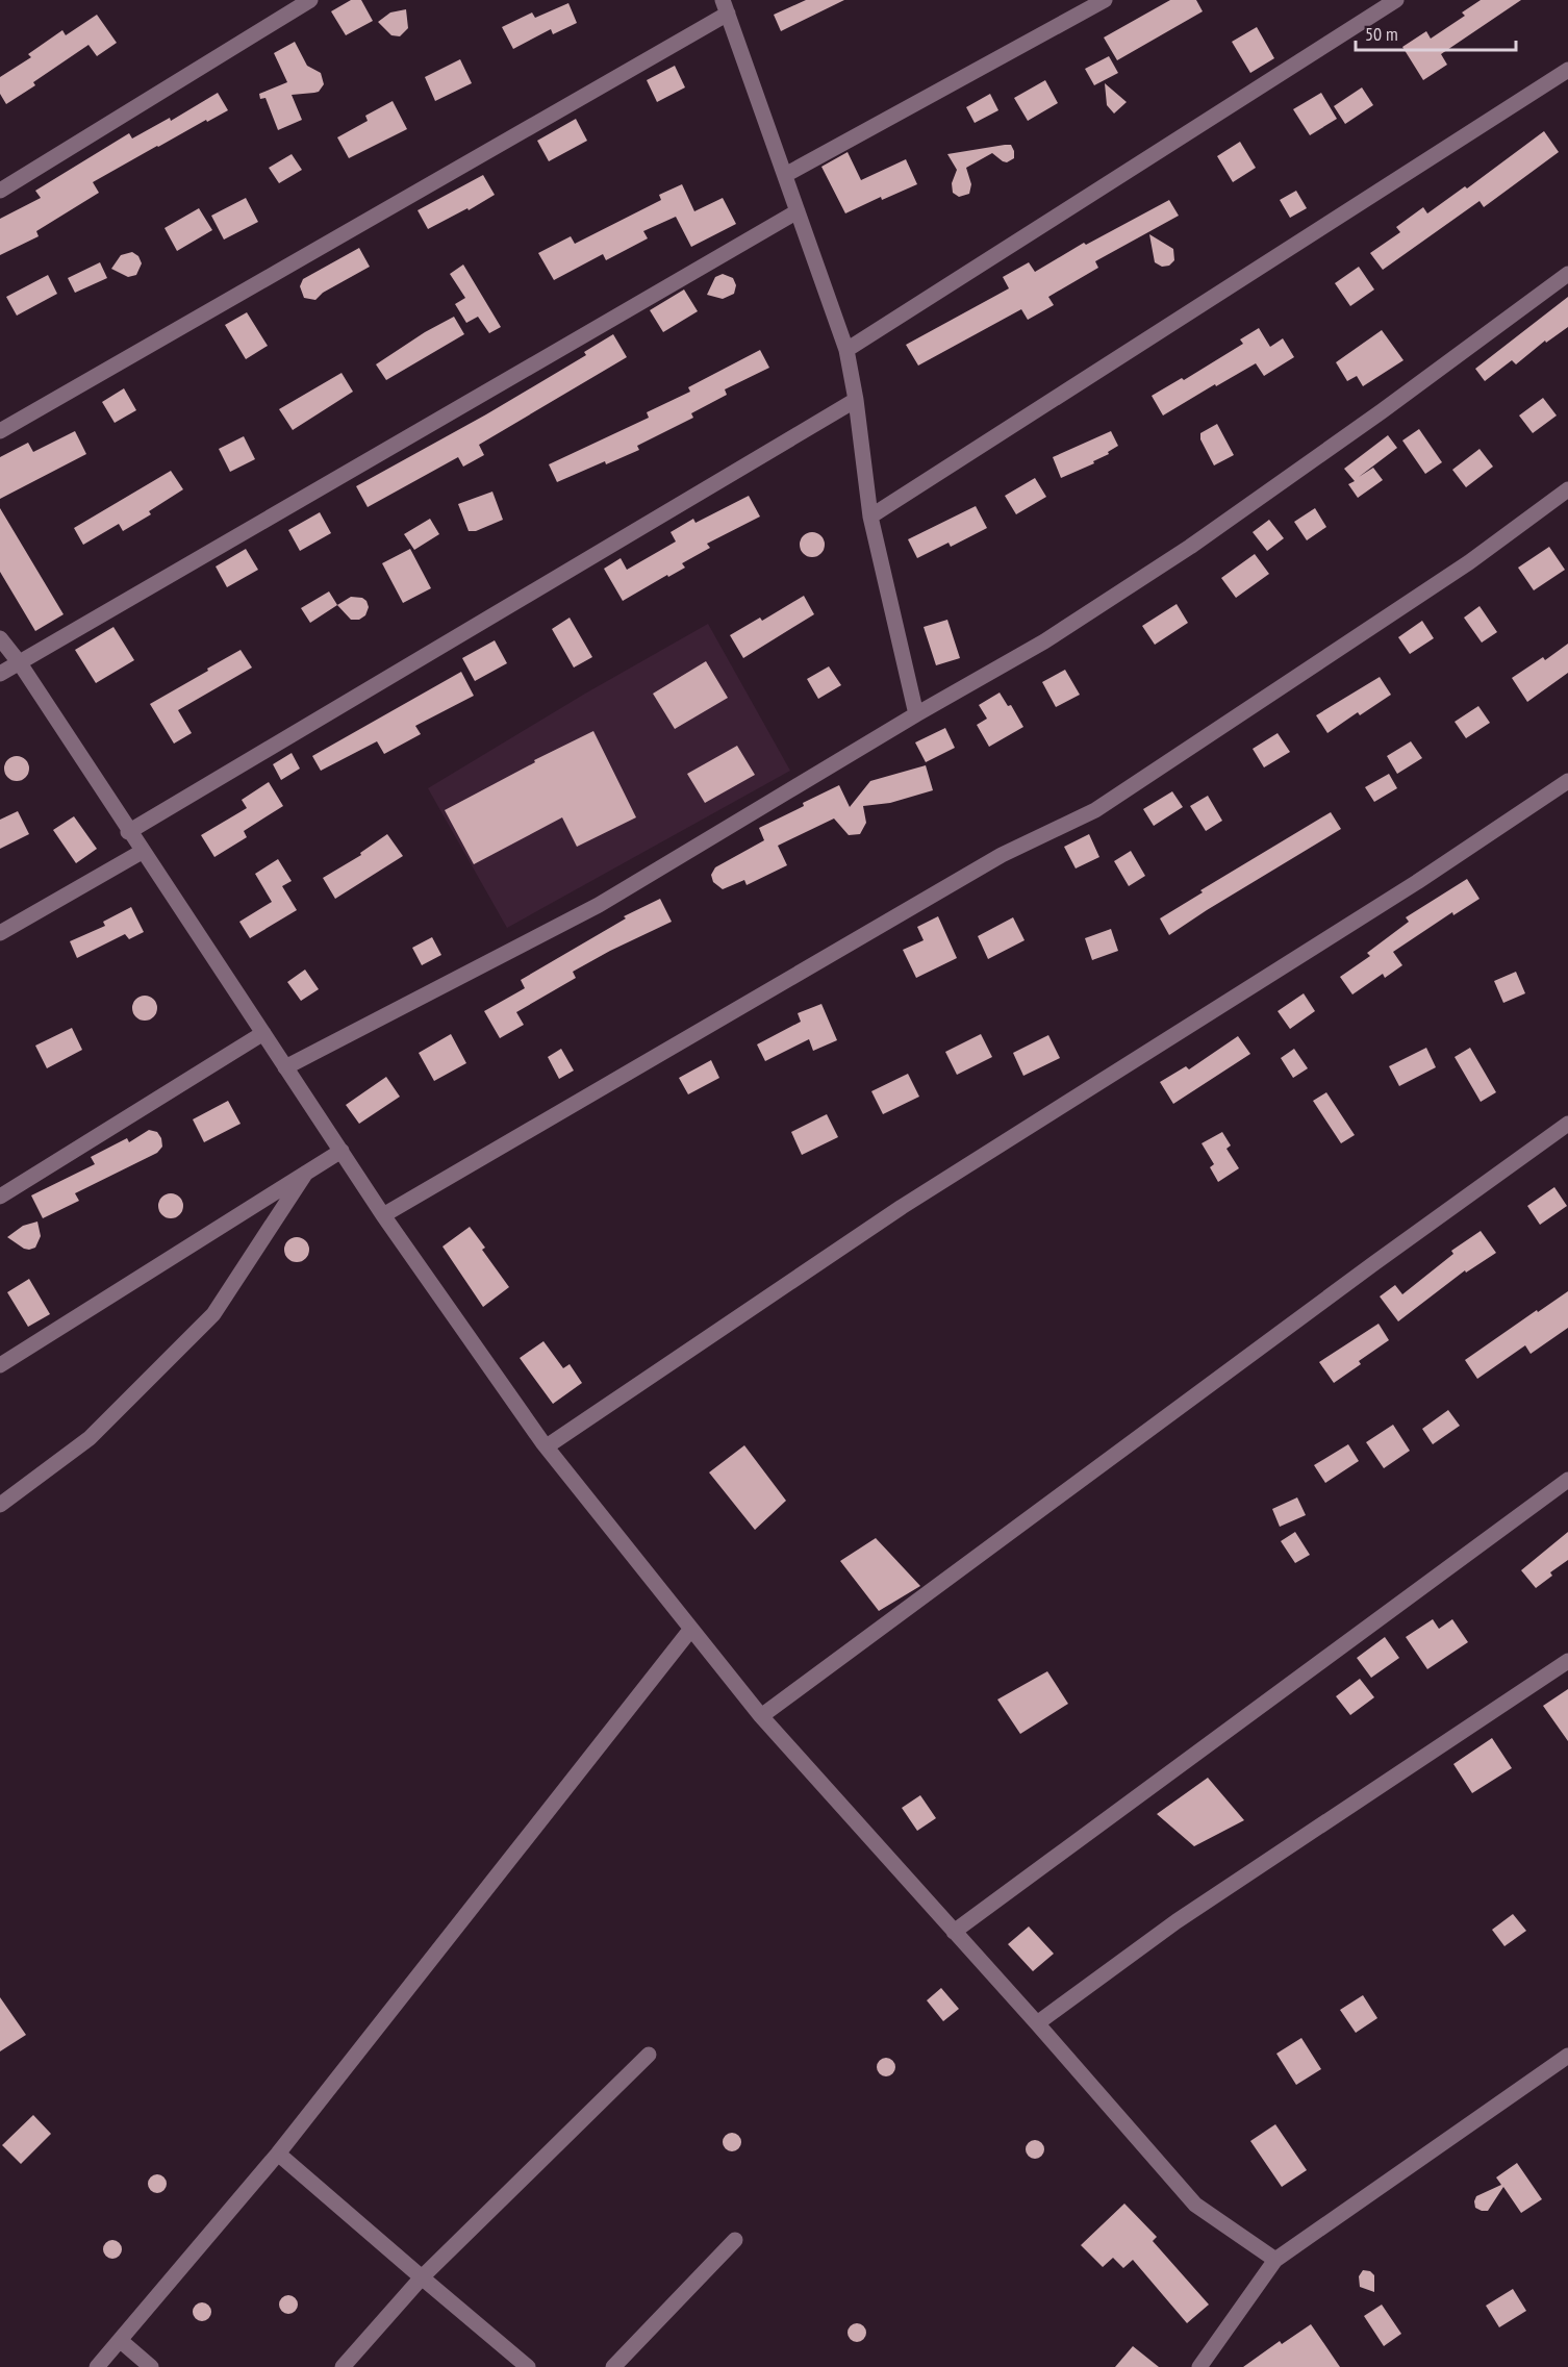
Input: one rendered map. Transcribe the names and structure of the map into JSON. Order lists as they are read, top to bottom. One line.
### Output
{"scale_bar":"50 m"}
